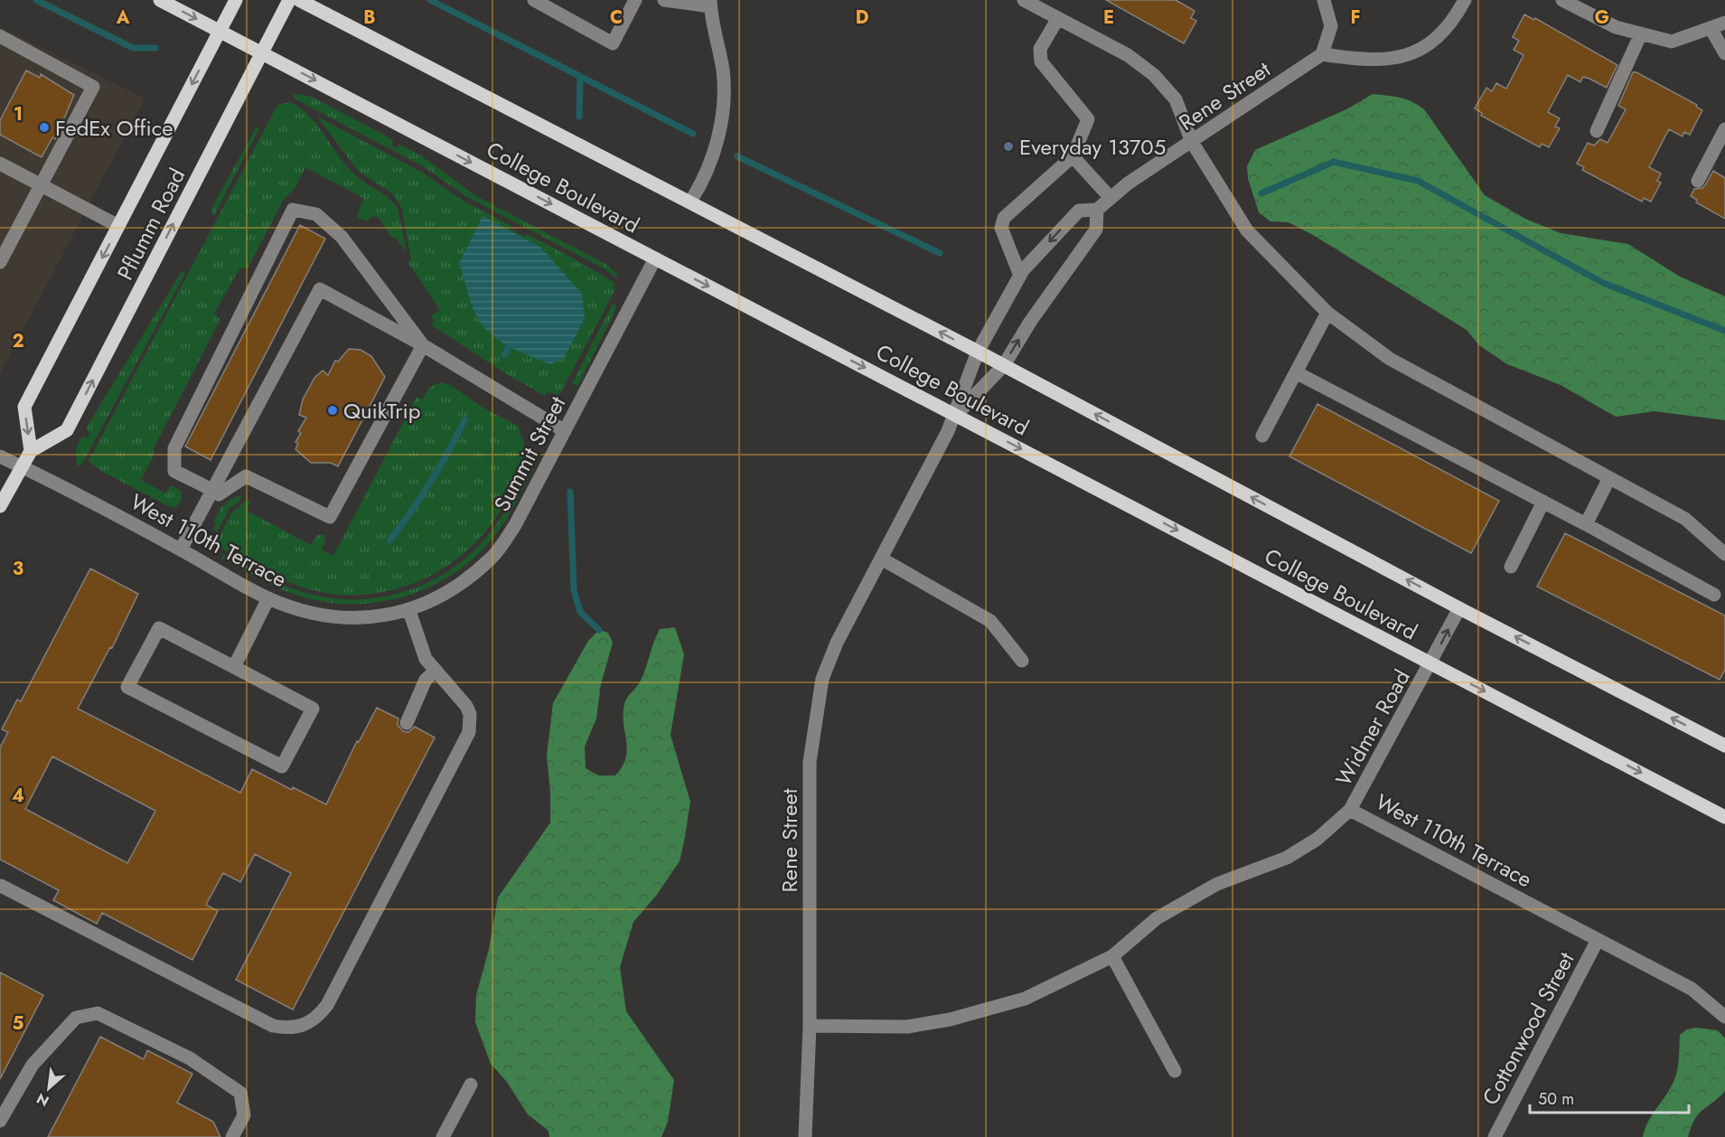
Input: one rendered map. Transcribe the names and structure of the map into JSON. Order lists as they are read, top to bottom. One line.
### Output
{"streets":{"main road":["College Boulevard","Pflumm Road"],"street":["Rene Street","Summit Street","West 110th Terrace","Widmer Road","Cottonwood Street"]},"crossings":[["Rene Street","College Boulevard"],["Rene Street","West 110th Terrace"],["College Boulevard","Pflumm Road"],["College Boulevard","Summit Street"],["College Boulevard","Widmer Road"],["Pflumm Road","West 110th Terrace"],["Summit Street","West 110th Terrace"],["West 110th Terrace","Widmer Road"],["West 110th Terrace","Cottonwood Street"]],"places":["FedEx Office","Everyday 13705","QuikTrip"],"scale_bar":"50 m","north":"bottom left","grid":{"columns":["A","B","C","D","E","F","G"],"rows":["1","2","3","4","5"]}}
